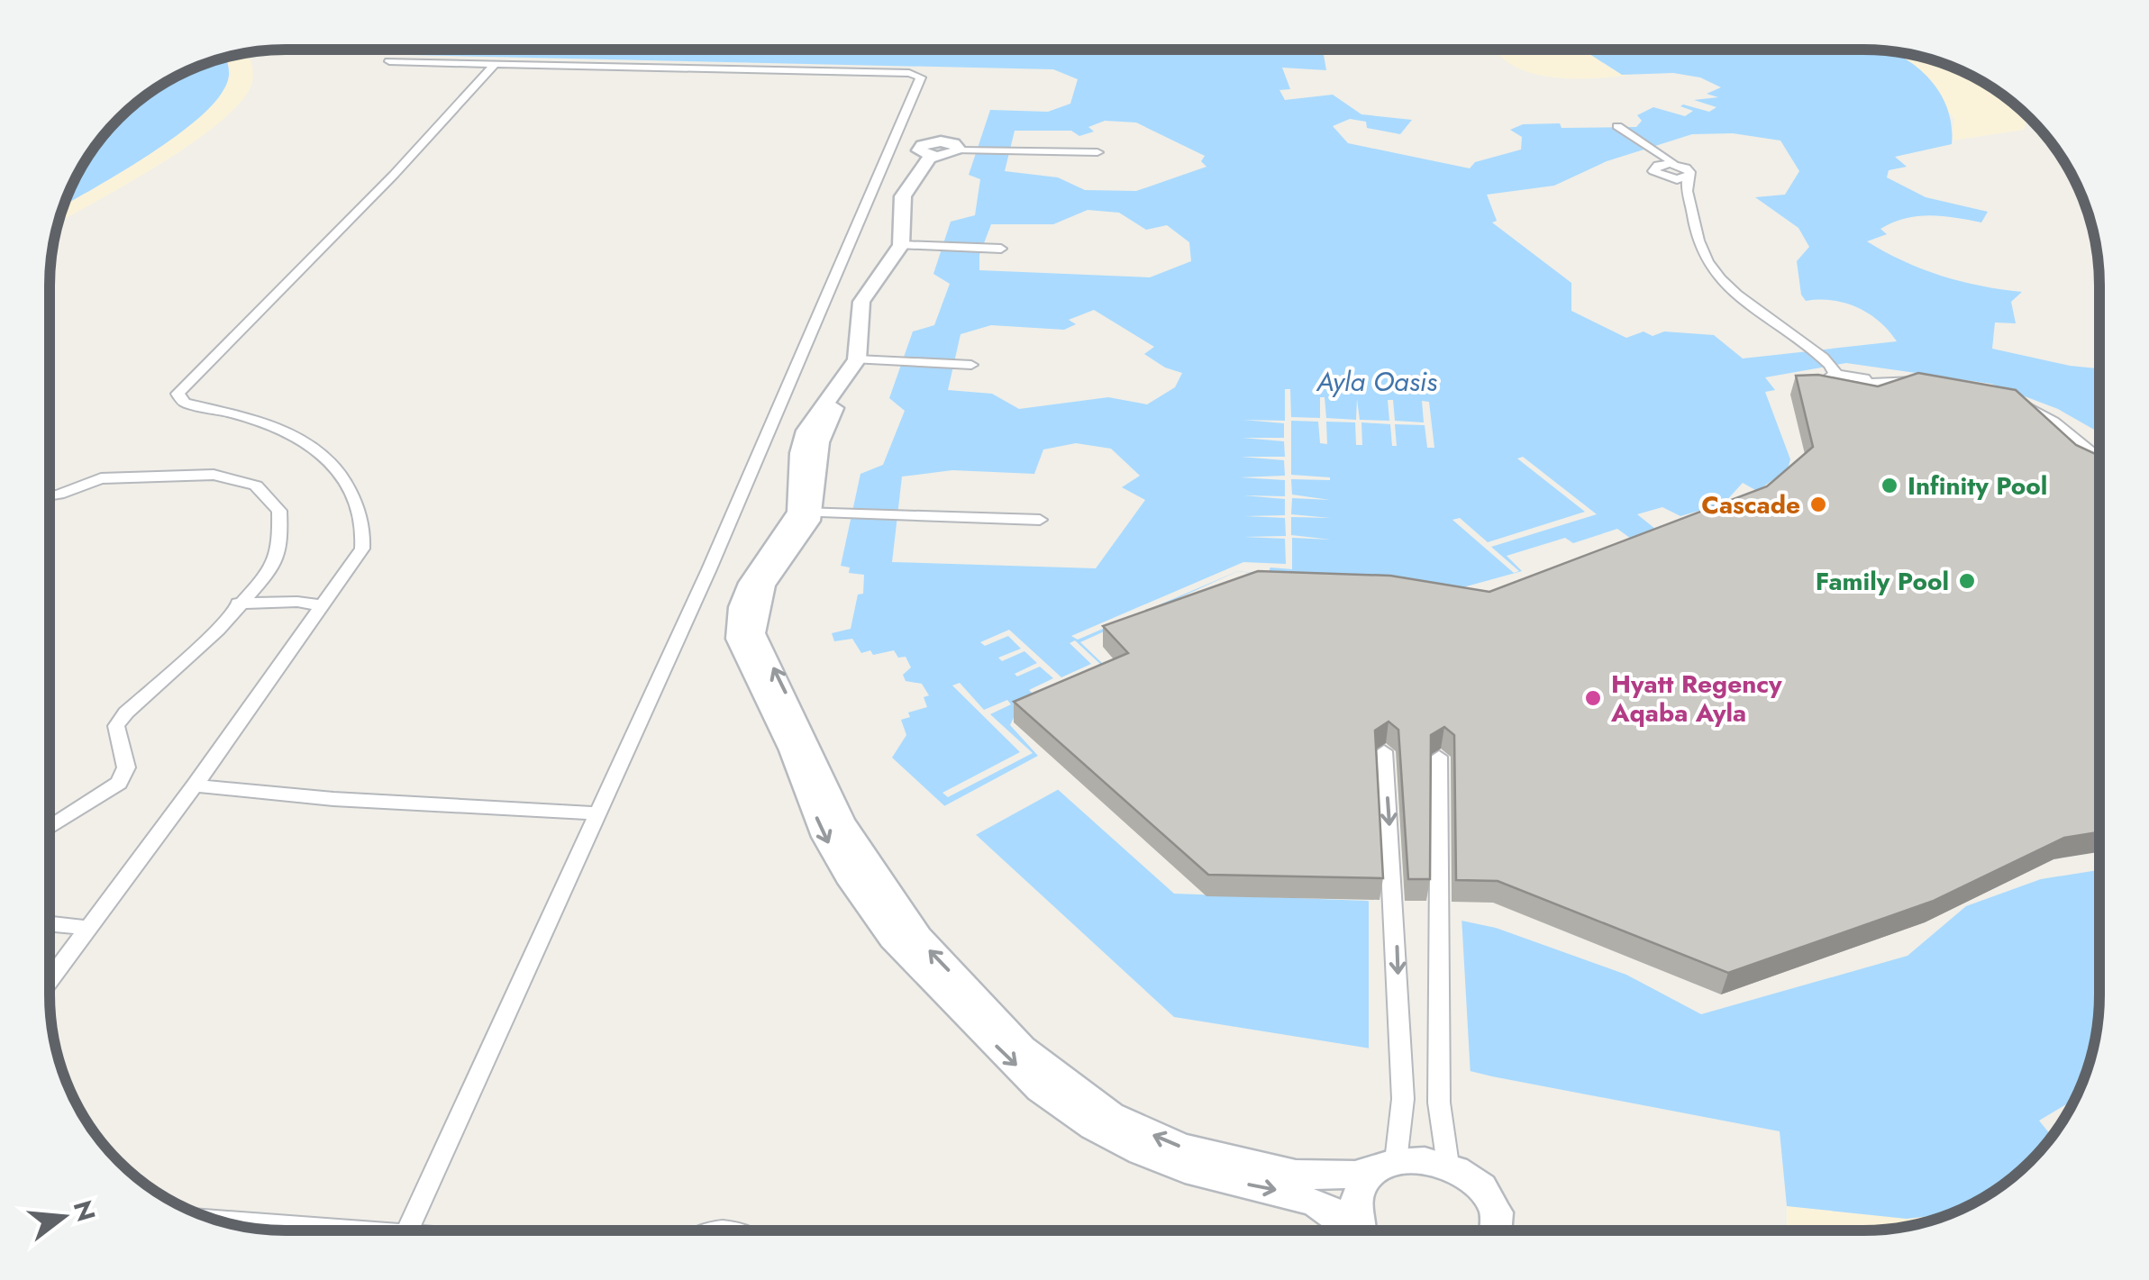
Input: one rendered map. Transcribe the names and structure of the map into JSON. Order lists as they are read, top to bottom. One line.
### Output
{"water":["Ayla Oasis"],"places":["Infinity Pool","Cascade","Family Pool","Hyatt Regency Aqaba Ayla"],"north":"right"}
